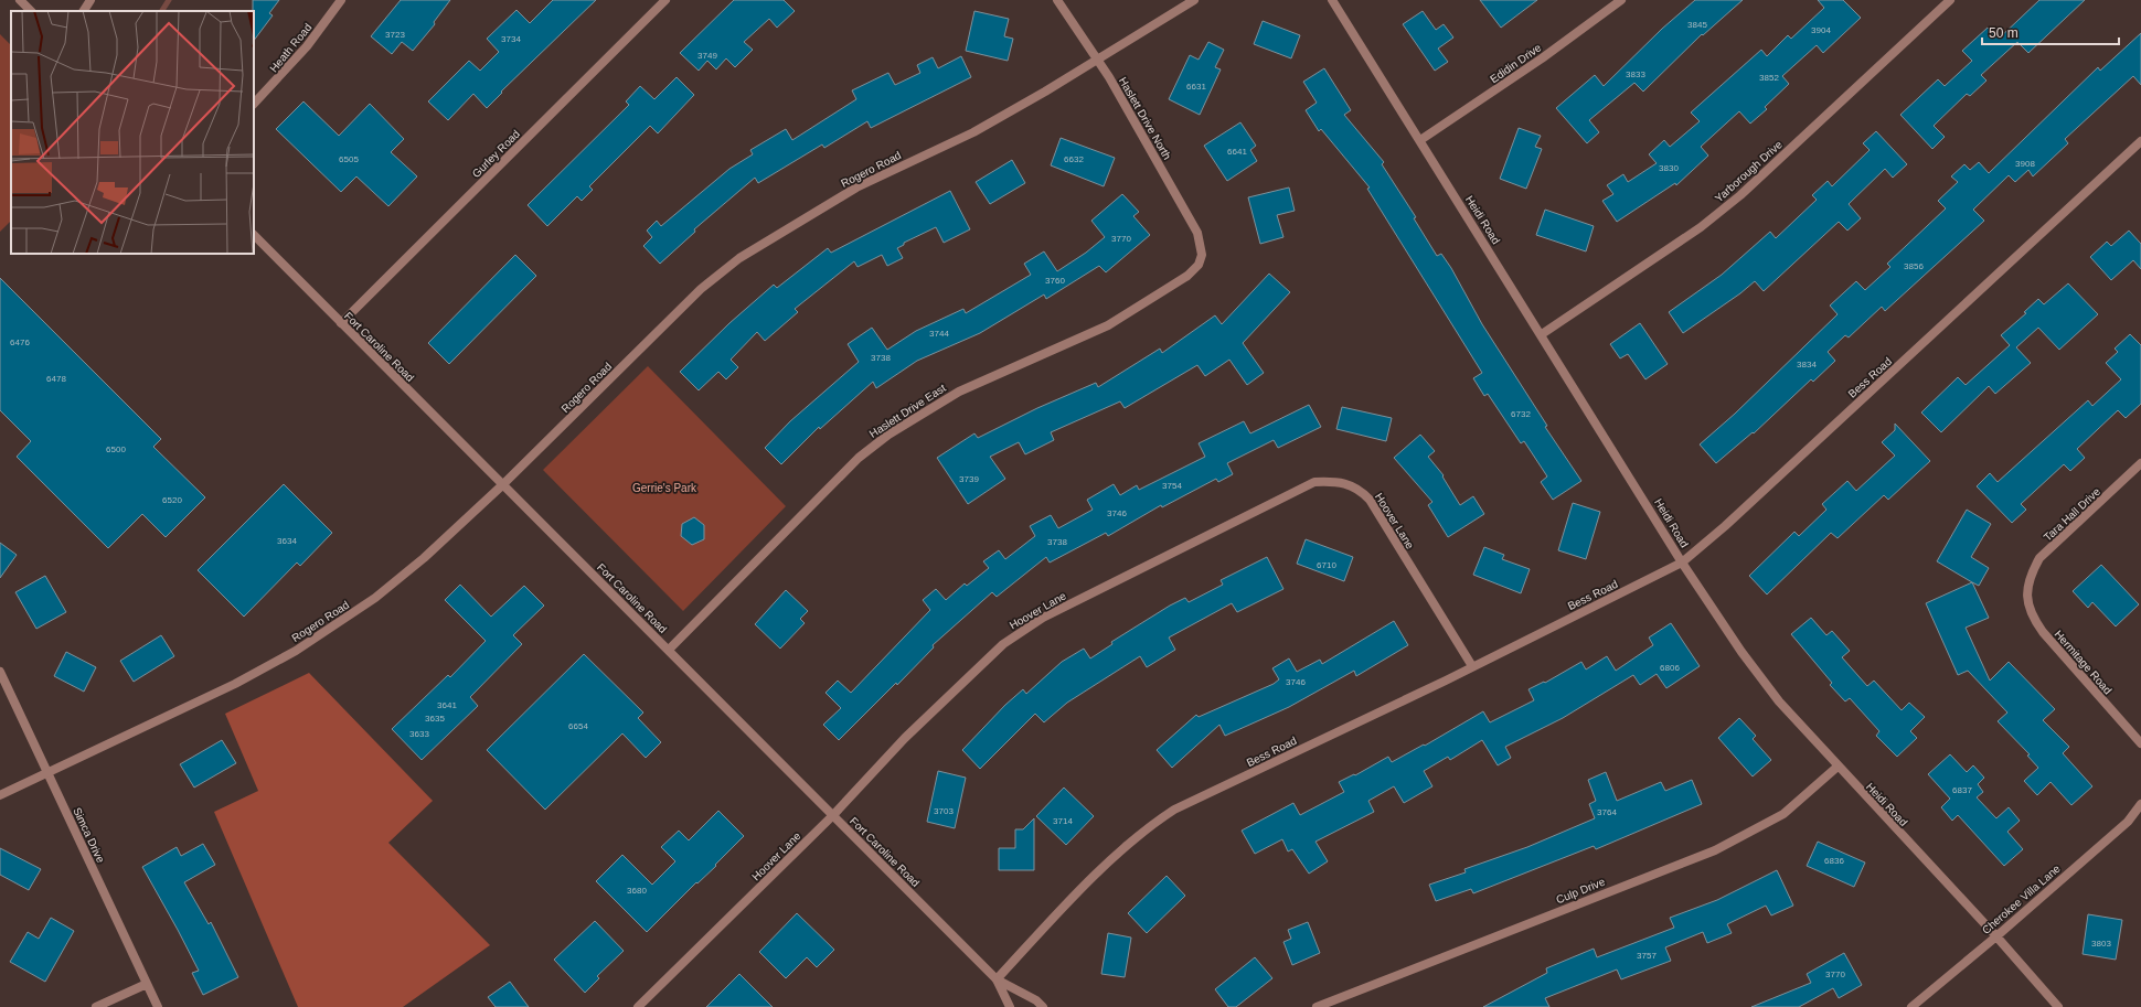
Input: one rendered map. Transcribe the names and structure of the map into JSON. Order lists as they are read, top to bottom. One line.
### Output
{"streets":{"street":["Heath Road","Edidin Drive","Haslett Drive North","Gurley Road","Rogero Road","Yarborough Drive","Heidi Road","Fort Caroline Road","Bess Road","Haslett Drive East","Tara Hall Drive","Hoover Lane","Hermitage Road","Simca Drive","Culp Drive","Cherokee Villa Lane"]},"crossings":[["Edidin Drive","Heidi Road"],["Haslett Drive North","Rogero Road"],["Haslett Drive North","Haslett Drive East"],["Gurley Road","Fort Caroline Road"],["Rogero Road","Fort Caroline Road"],["Rogero Road","Simca Drive"],["Yarborough Drive","Heidi Road"],["Heidi Road","Bess Road"],["Heidi Road","Culp Drive"],["Heidi Road","Cherokee Villa Lane"],["Fort Caroline Road","Bess Road"],["Fort Caroline Road","Haslett Drive East"],["Fort Caroline Road","Hoover Lane"],["Bess Road","Hoover Lane"],["Tara Hall Drive","Hermitage Road"]],"parks":["Gerrie's Park"],"house_numbers":["3845","3904","3723","3734","3749","3833","3852","6631","6641","6505","6632","3908","3830","3770","3856","3760","3744","6476","3738","3834","6478","6732","6500","3739","3754","6520","3746","3634","3738","6710","6806","3746","3641","3635","6654","3633","6837","3703","3764","3714","6836","3680","3803","3757","3770"],"scale_bar":"50 m"}
